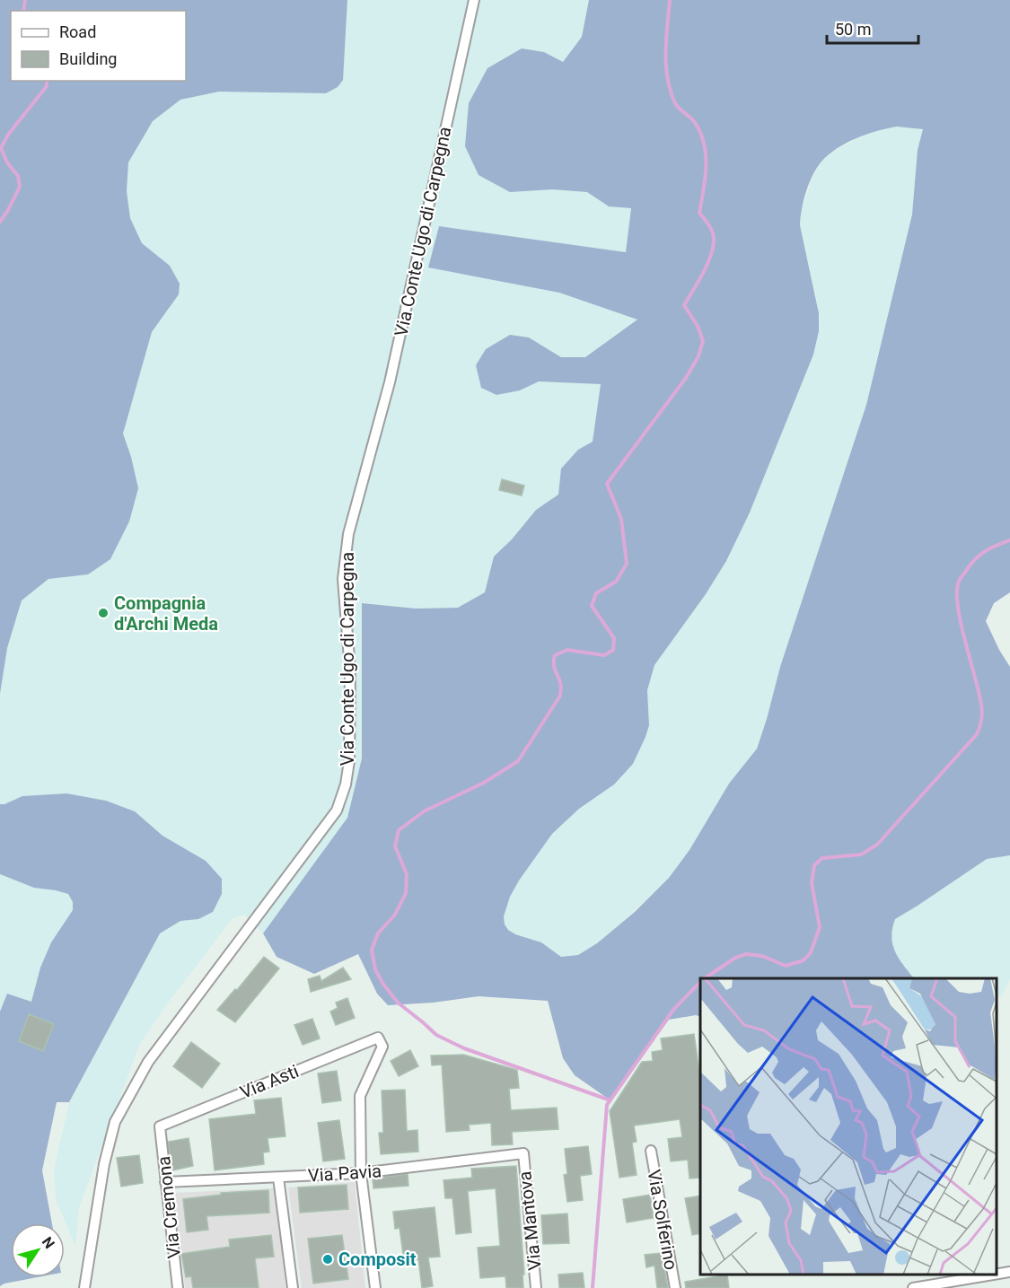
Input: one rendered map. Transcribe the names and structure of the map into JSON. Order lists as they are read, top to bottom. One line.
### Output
{"streets":{"street":["Via Conte Ugo di Carpegna","Via Asti","Via Pavia","Via Cremona","Via Solferino","Via Mantova"]},"crossings":[["Via Asti","Via Pavia"],["Via Asti","Via Cremona"],["Via Pavia","Via Cremona"],["Via Pavia","Via Mantova"]],"places":["Compagnia d'Archi Meda","Composit"],"legend":["Road","Building"],"scale_bar":"50 m","north":"top right"}
